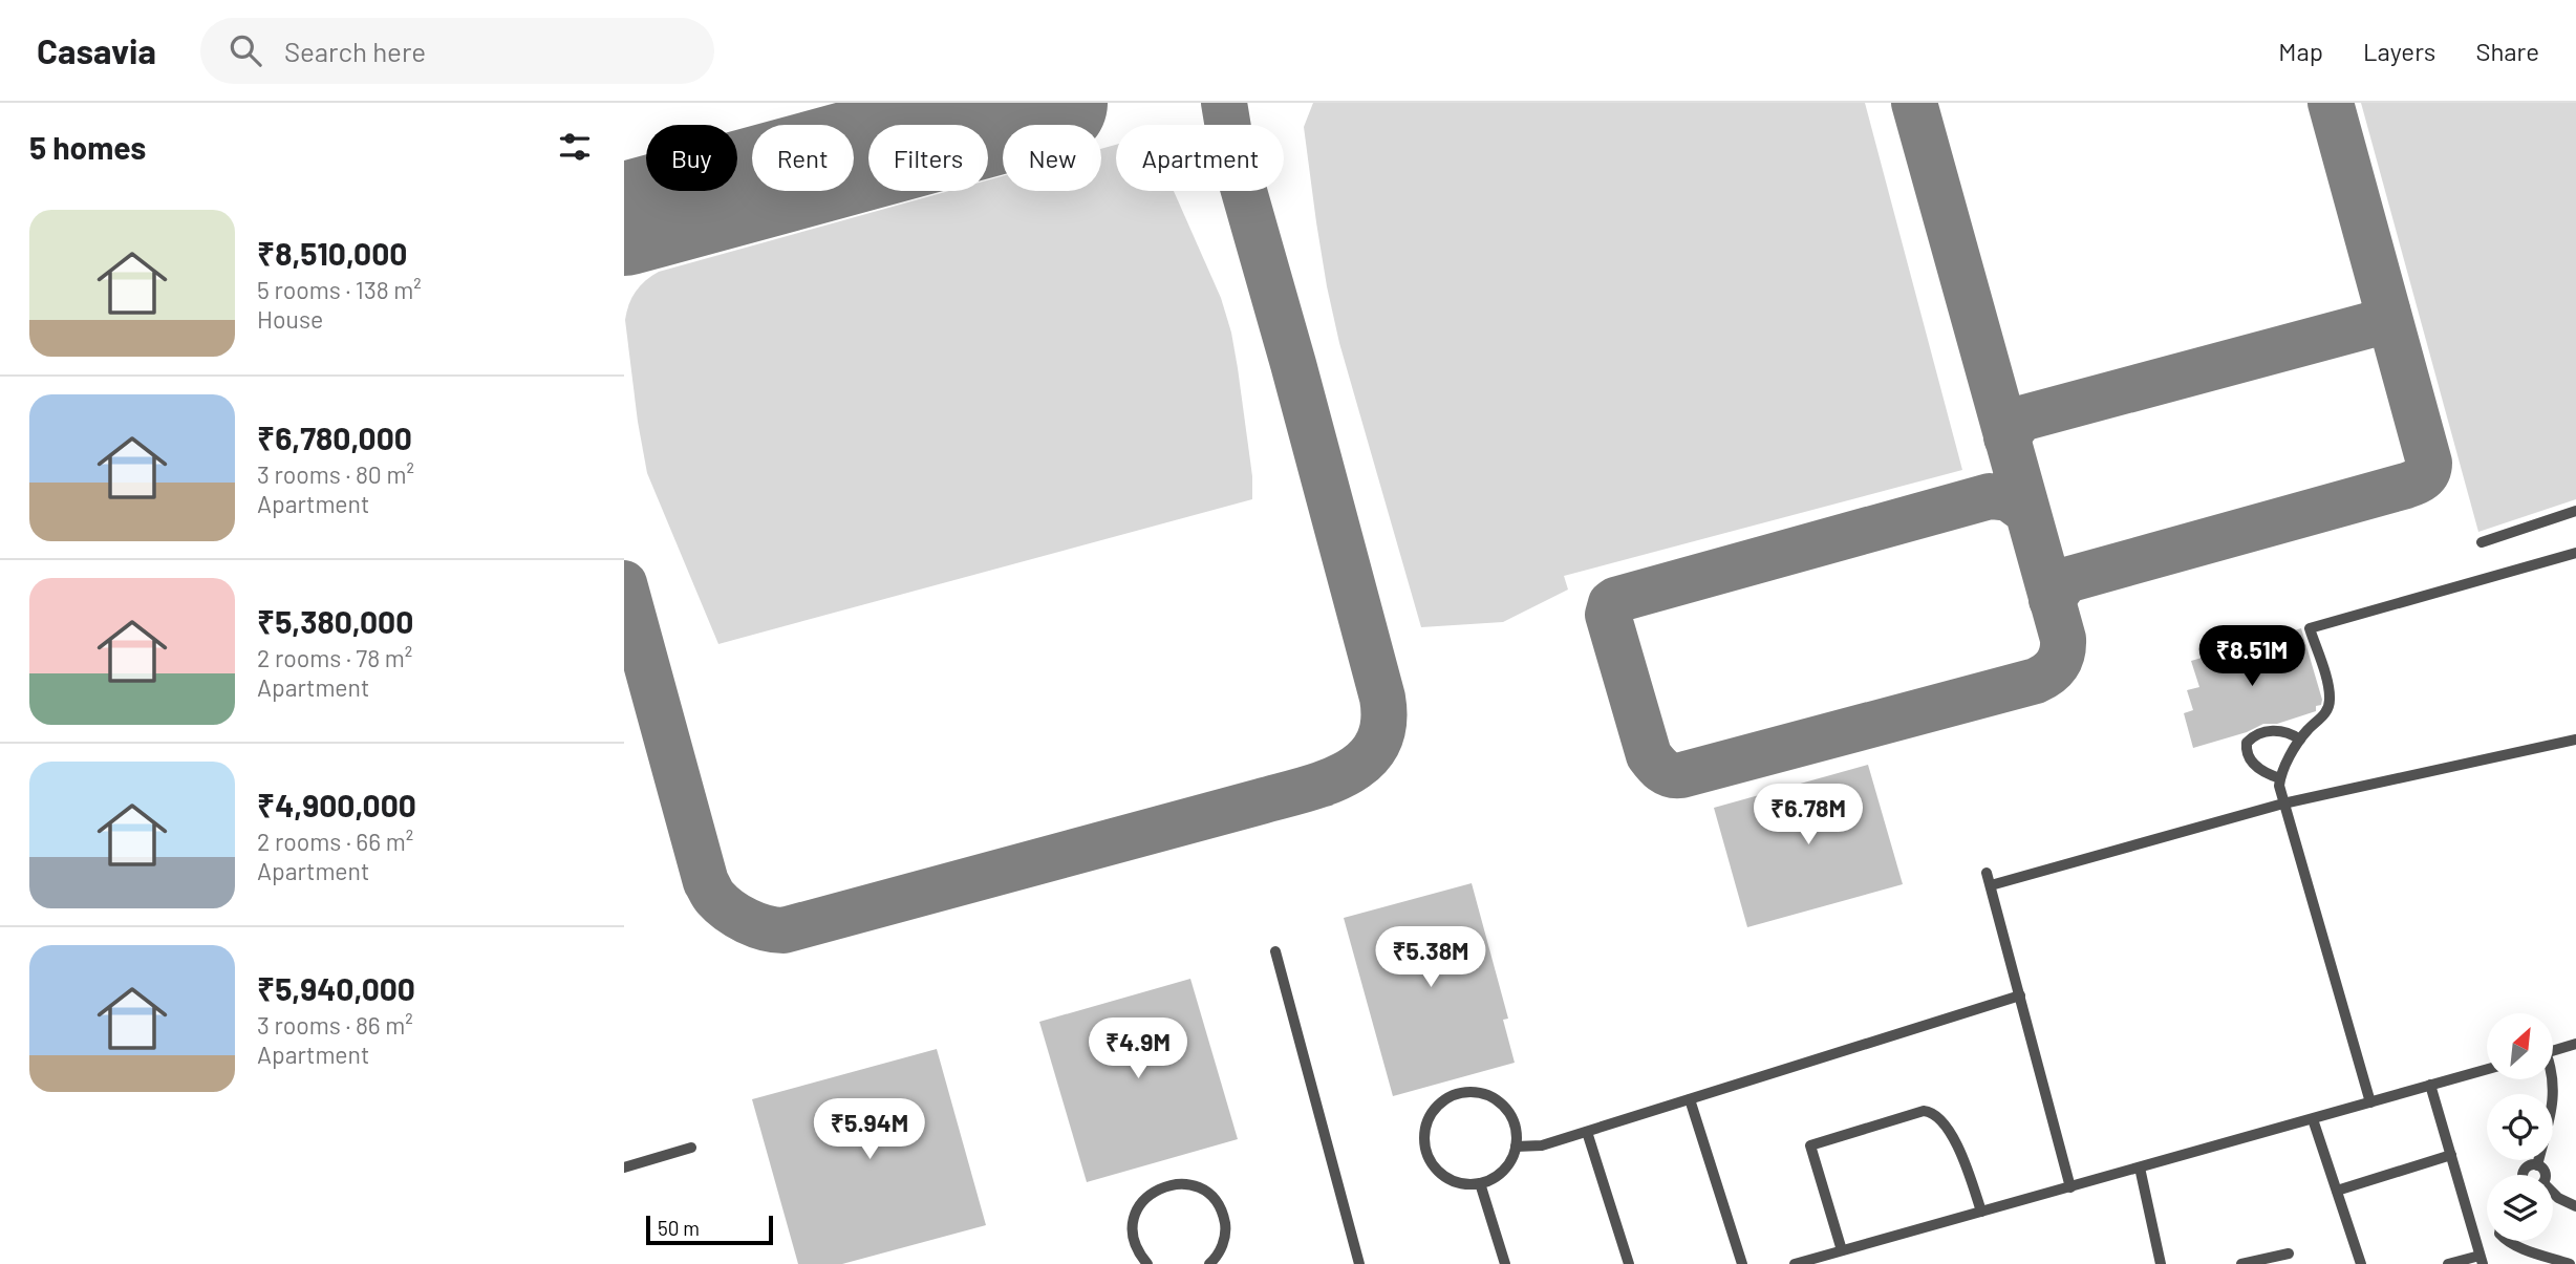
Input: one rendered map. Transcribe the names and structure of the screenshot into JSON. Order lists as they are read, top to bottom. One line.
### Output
{"scale_bar":"50 m","north":"top right","page":{"header":"Casavia","search":"Search here","nav":["Map","Layers","Share"],"heading":"5 homes","chip":["Buy","Rent","Filters","New","Apartment"],"list":[{"name":"₹8,510,000","note":"5 rooms · 138 m² · House"},{"name":"₹6,780,000","note":"3 rooms · 80 m² · Apartment"},{"name":"₹5,380,000","note":"2 rooms · 78 m² · Apartment"},{"name":"₹4,900,000","note":"2 rooms · 66 m² · Apartment"},{"name":"₹5,940,000","note":"3 rooms · 86 m² · Apartment"}],"price":["₹8.51M","₹6.78M","₹5.38M","₹4.9M","₹5.94M"],"scale":"50 m"}}
